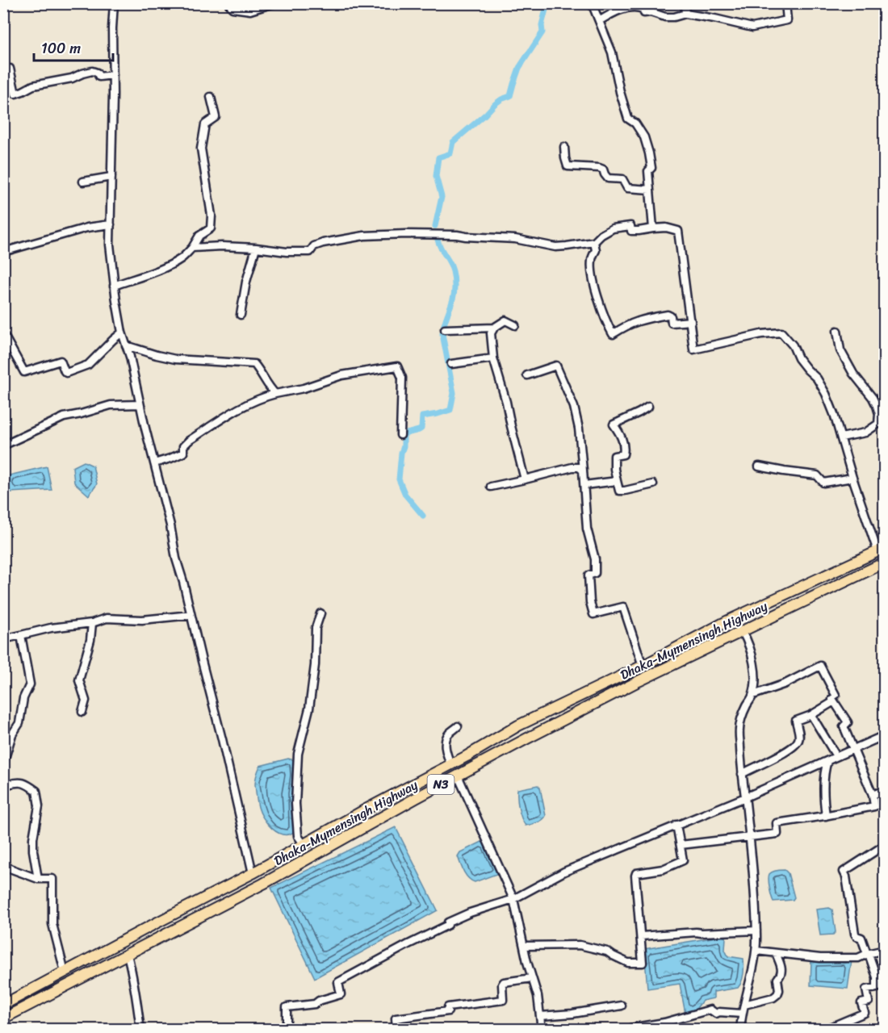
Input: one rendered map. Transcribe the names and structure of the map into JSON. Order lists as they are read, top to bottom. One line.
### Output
{"streets":{"highway":["Dhaka-Mymensingh Highway","N3"]},"scale_bar":"100 m"}
